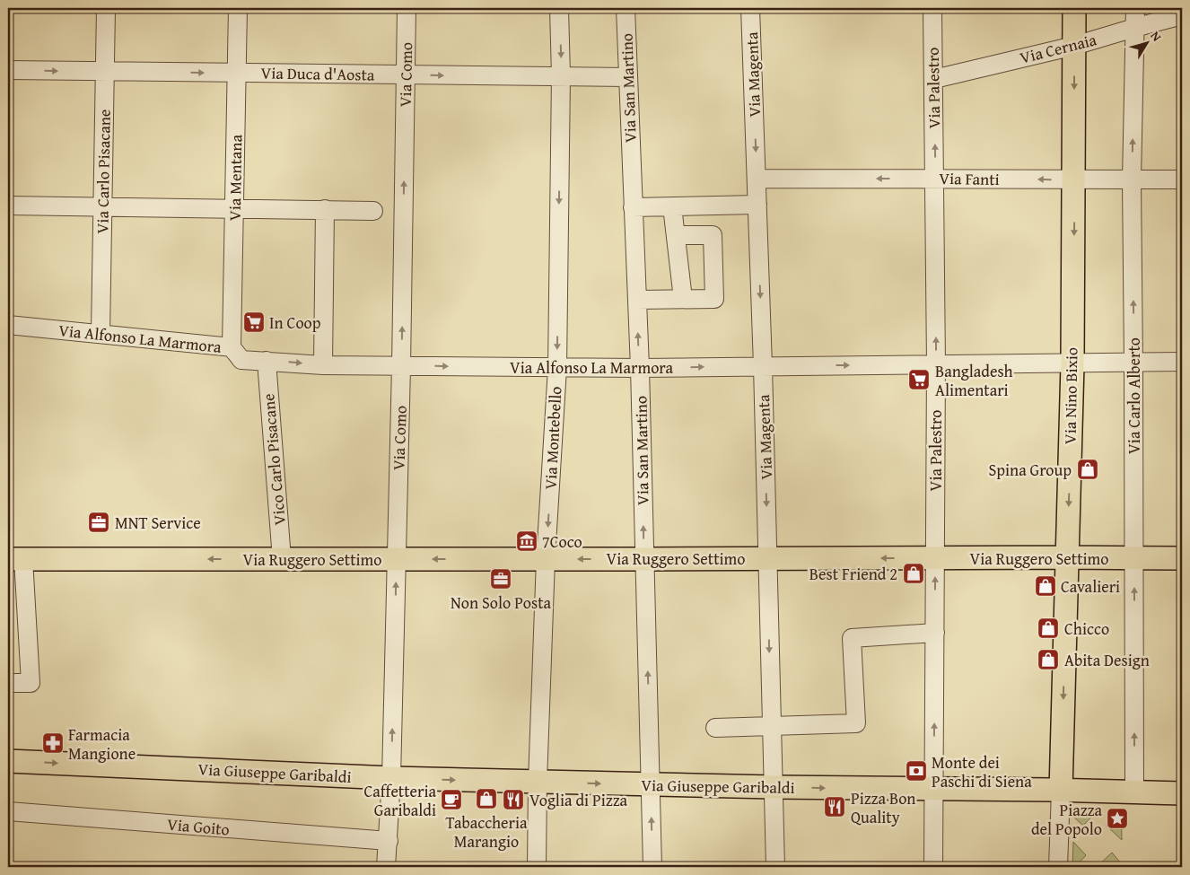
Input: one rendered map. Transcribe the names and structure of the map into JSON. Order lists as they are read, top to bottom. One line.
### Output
{"streets":{"main road":["Via Nino Bixio","Via Ruggero Settimo","Via Giuseppe Garibaldi"],"street":["Via Cernaia","Via Duca d'Aosta","Via Como","Via Magenta","Via San Martino","Via Palestro","Via Carlo Pisacane","Via Mentana","Via Fanti","Via Alfonso La Marmora","Via Carlo Alberto","Via Montebello","Vico Carlo Pisacane","Via Goito"]},"crossings":[["Via Cernaia","Via Palestro"],["Via Cernaia","Via Nino Bixio"],["Via Cernaia","Via Carlo Alberto"],["Via Duca d'Aosta","Via Como"],["Via Duca d'Aosta","Via San Martino"],["Via Duca d'Aosta","Via Carlo Pisacane"],["Via Duca d'Aosta","Via Mentana"],["Via Duca d'Aosta","Via Montebello"],["Via Como","Via Alfonso La Marmora"],["Via Como","Via Ruggero Settimo"],["Via Como","Via Giuseppe Garibaldi"],["Via Como","Via Goito"],["Via Magenta","Via Fanti"],["Via Magenta","Via Alfonso La Marmora"],["Via Magenta","Via Ruggero Settimo"],["Via Magenta","Via Giuseppe Garibaldi"],["Via San Martino","Via Alfonso La Marmora"],["Via San Martino","Via Ruggero Settimo"],["Via San Martino","Via Giuseppe Garibaldi"],["Via Palestro","Via Fanti"],["Via Palestro","Via Alfonso La Marmora"],["Via Palestro","Via Ruggero Settimo"],["Via Palestro","Via Giuseppe Garibaldi"],["Via Carlo Pisacane","Via Alfonso La Marmora"],["Via Mentana","Via Alfonso La Marmora"],["Via Fanti","Via Nino Bixio"],["Via Fanti","Via Carlo Alberto"],["Via Alfonso La Marmora","Via Nino Bixio"],["Via Alfonso La Marmora","Via Carlo Alberto"],["Via Alfonso La Marmora","Via Montebello"],["Via Alfonso La Marmora","Vico Carlo Pisacane"],["Via Nino Bixio","Via Ruggero Settimo"],["Via Nino Bixio","Via Giuseppe Garibaldi"],["Via Carlo Alberto","Via Ruggero Settimo"],["Via Carlo Alberto","Via Giuseppe Garibaldi"],["Via Montebello","Via Ruggero Settimo"],["Via Montebello","Via Giuseppe Garibaldi"],["Vico Carlo Pisacane","Via Ruggero Settimo"]],"one_way":["Via Magenta","Via San Martino","Via Palestro","Via Fanti","Via Nino Bixio","Via Carlo Alberto","Via Montebello","Via Ruggero Settimo","Via Giuseppe Garibaldi"],"places":{"supermarket":["In Coop","Bangladesh Alimentari"],"shop":["Spina Group","Best Friend 2","Cavalieri","Chicco","Abita Design","Tabaccheria Marangio"],"office":["MNT Service","Non Solo Posta"],"museum":["7Coco"],"pharmacy":["Farmacia Mangione"],"bank":["Monte dei Paschi di Siena"],"cafe":["Caffetteria Garibaldi"],"restaurant":["Voglia di Pizza","Pizza Bon Quality"],"place":["Piazza del Popolo"]},"north":"top right"}
